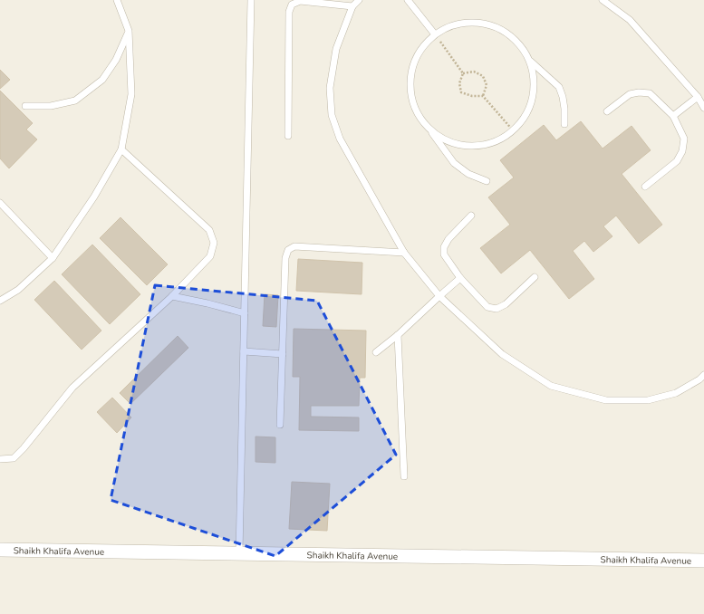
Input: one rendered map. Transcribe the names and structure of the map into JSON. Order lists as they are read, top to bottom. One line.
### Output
{"streets":{"street":["Shaikh Khalifa Avenue"]}}
